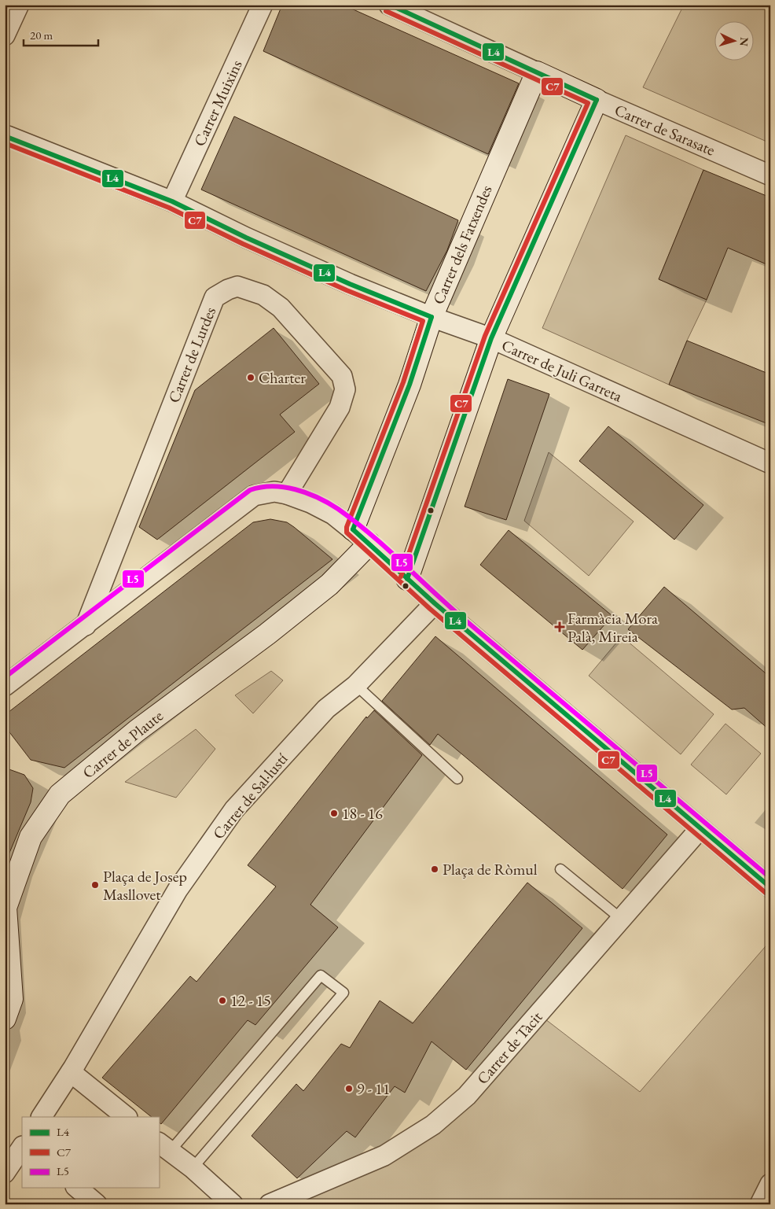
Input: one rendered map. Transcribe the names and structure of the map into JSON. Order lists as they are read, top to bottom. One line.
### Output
{"streets":{"street":["Carrer Muixins","Carrer de Sarasate","Carrer dels Fatxendes","Carrer de Lurdes","Carrer de Juli Garreta","Carrer de Plaute","Carrer de Sal·lustí","Carrer de Tàcit"]},"crossings":[["Carrer Muixins","Carrer de Juli Garreta"],["Carrer de Sarasate","Carrer dels Fatxendes"],["Carrer dels Fatxendes","Carrer de Juli Garreta"]],"places":{"other":["Charter","18 - 16","Plaça de Ròmul","Plaça de Josep Masllovet","12 - 15","9 - 11"],"health":["Farmàcia Mora Palà, Mireia"]},"lines":["transit line L4","transit line C7","transit line L5"],"legend":["L4","C7","L5"],"scale_bar":"20 m","north":"right"}
